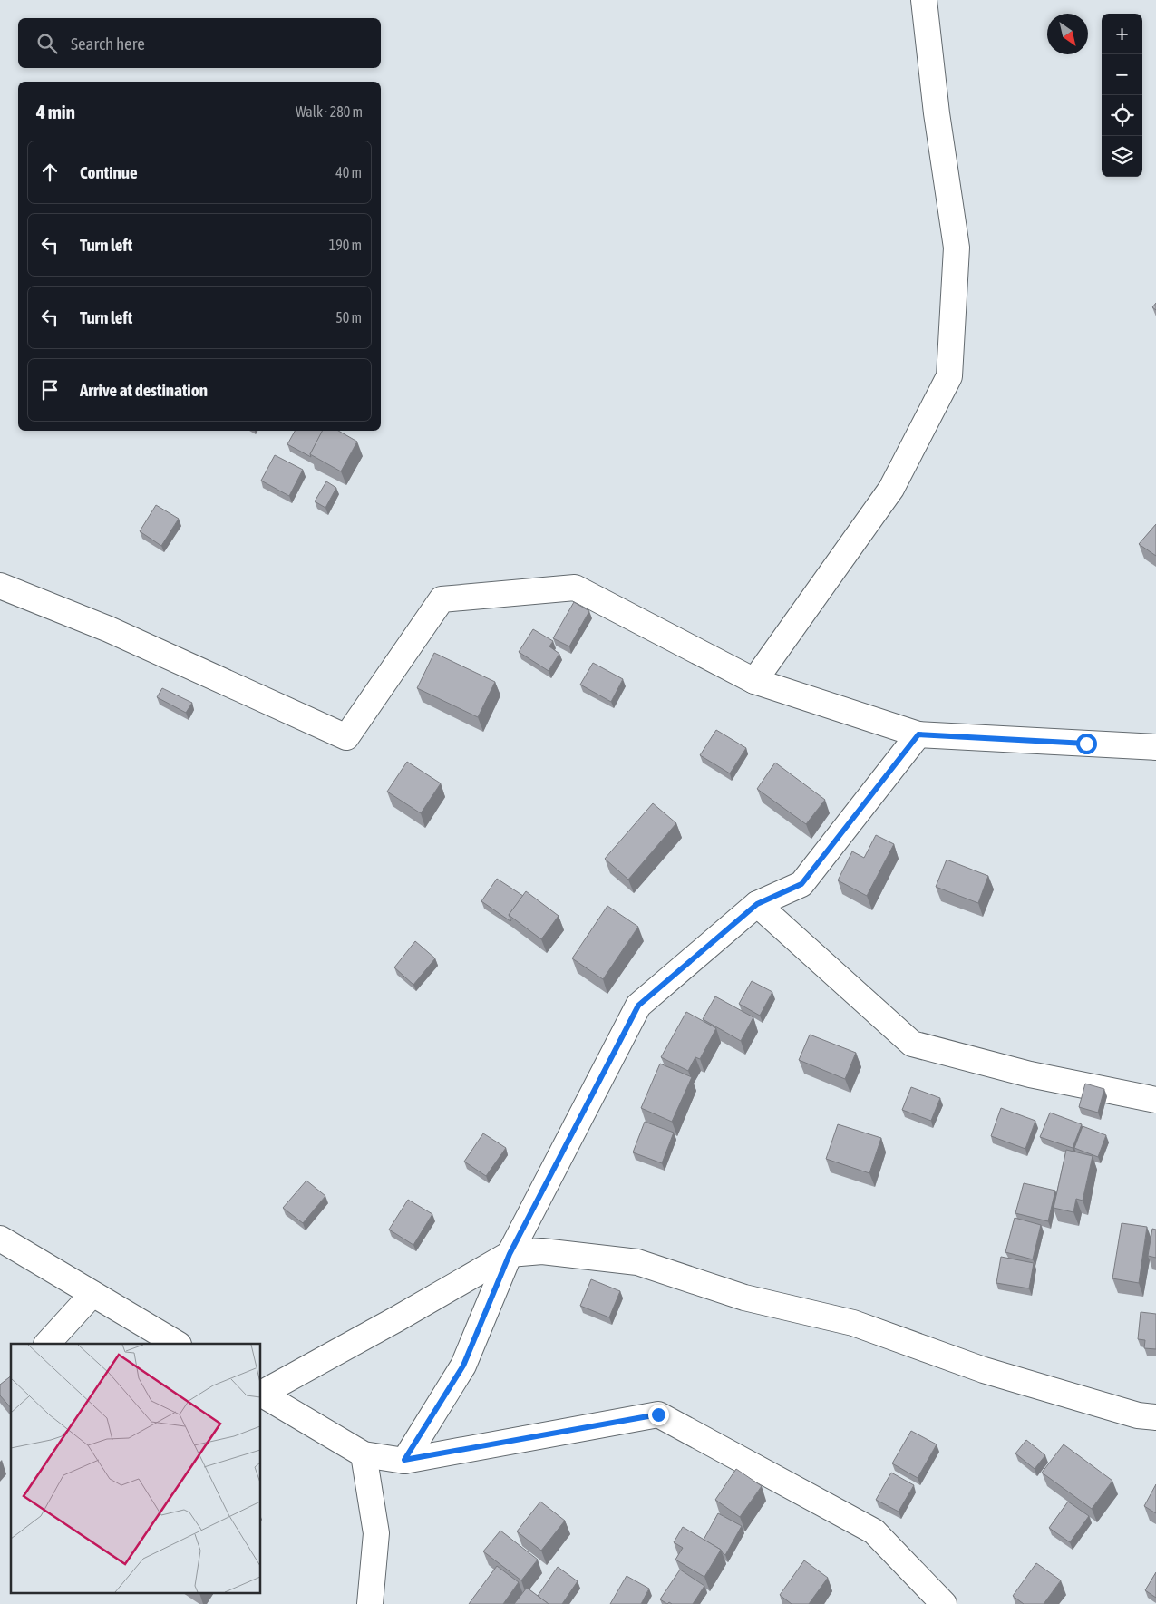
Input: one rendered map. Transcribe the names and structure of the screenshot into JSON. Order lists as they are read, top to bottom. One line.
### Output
{"north":"bottom right","page":{"map_buttons":["+","−"],"search":"Search here","heading":["4 min","Walk · 280 m"],"list":[["Continue","40 m"],["Turn left","190 m"],["Turn left","50 m"],"Arrive at destination"]}}
